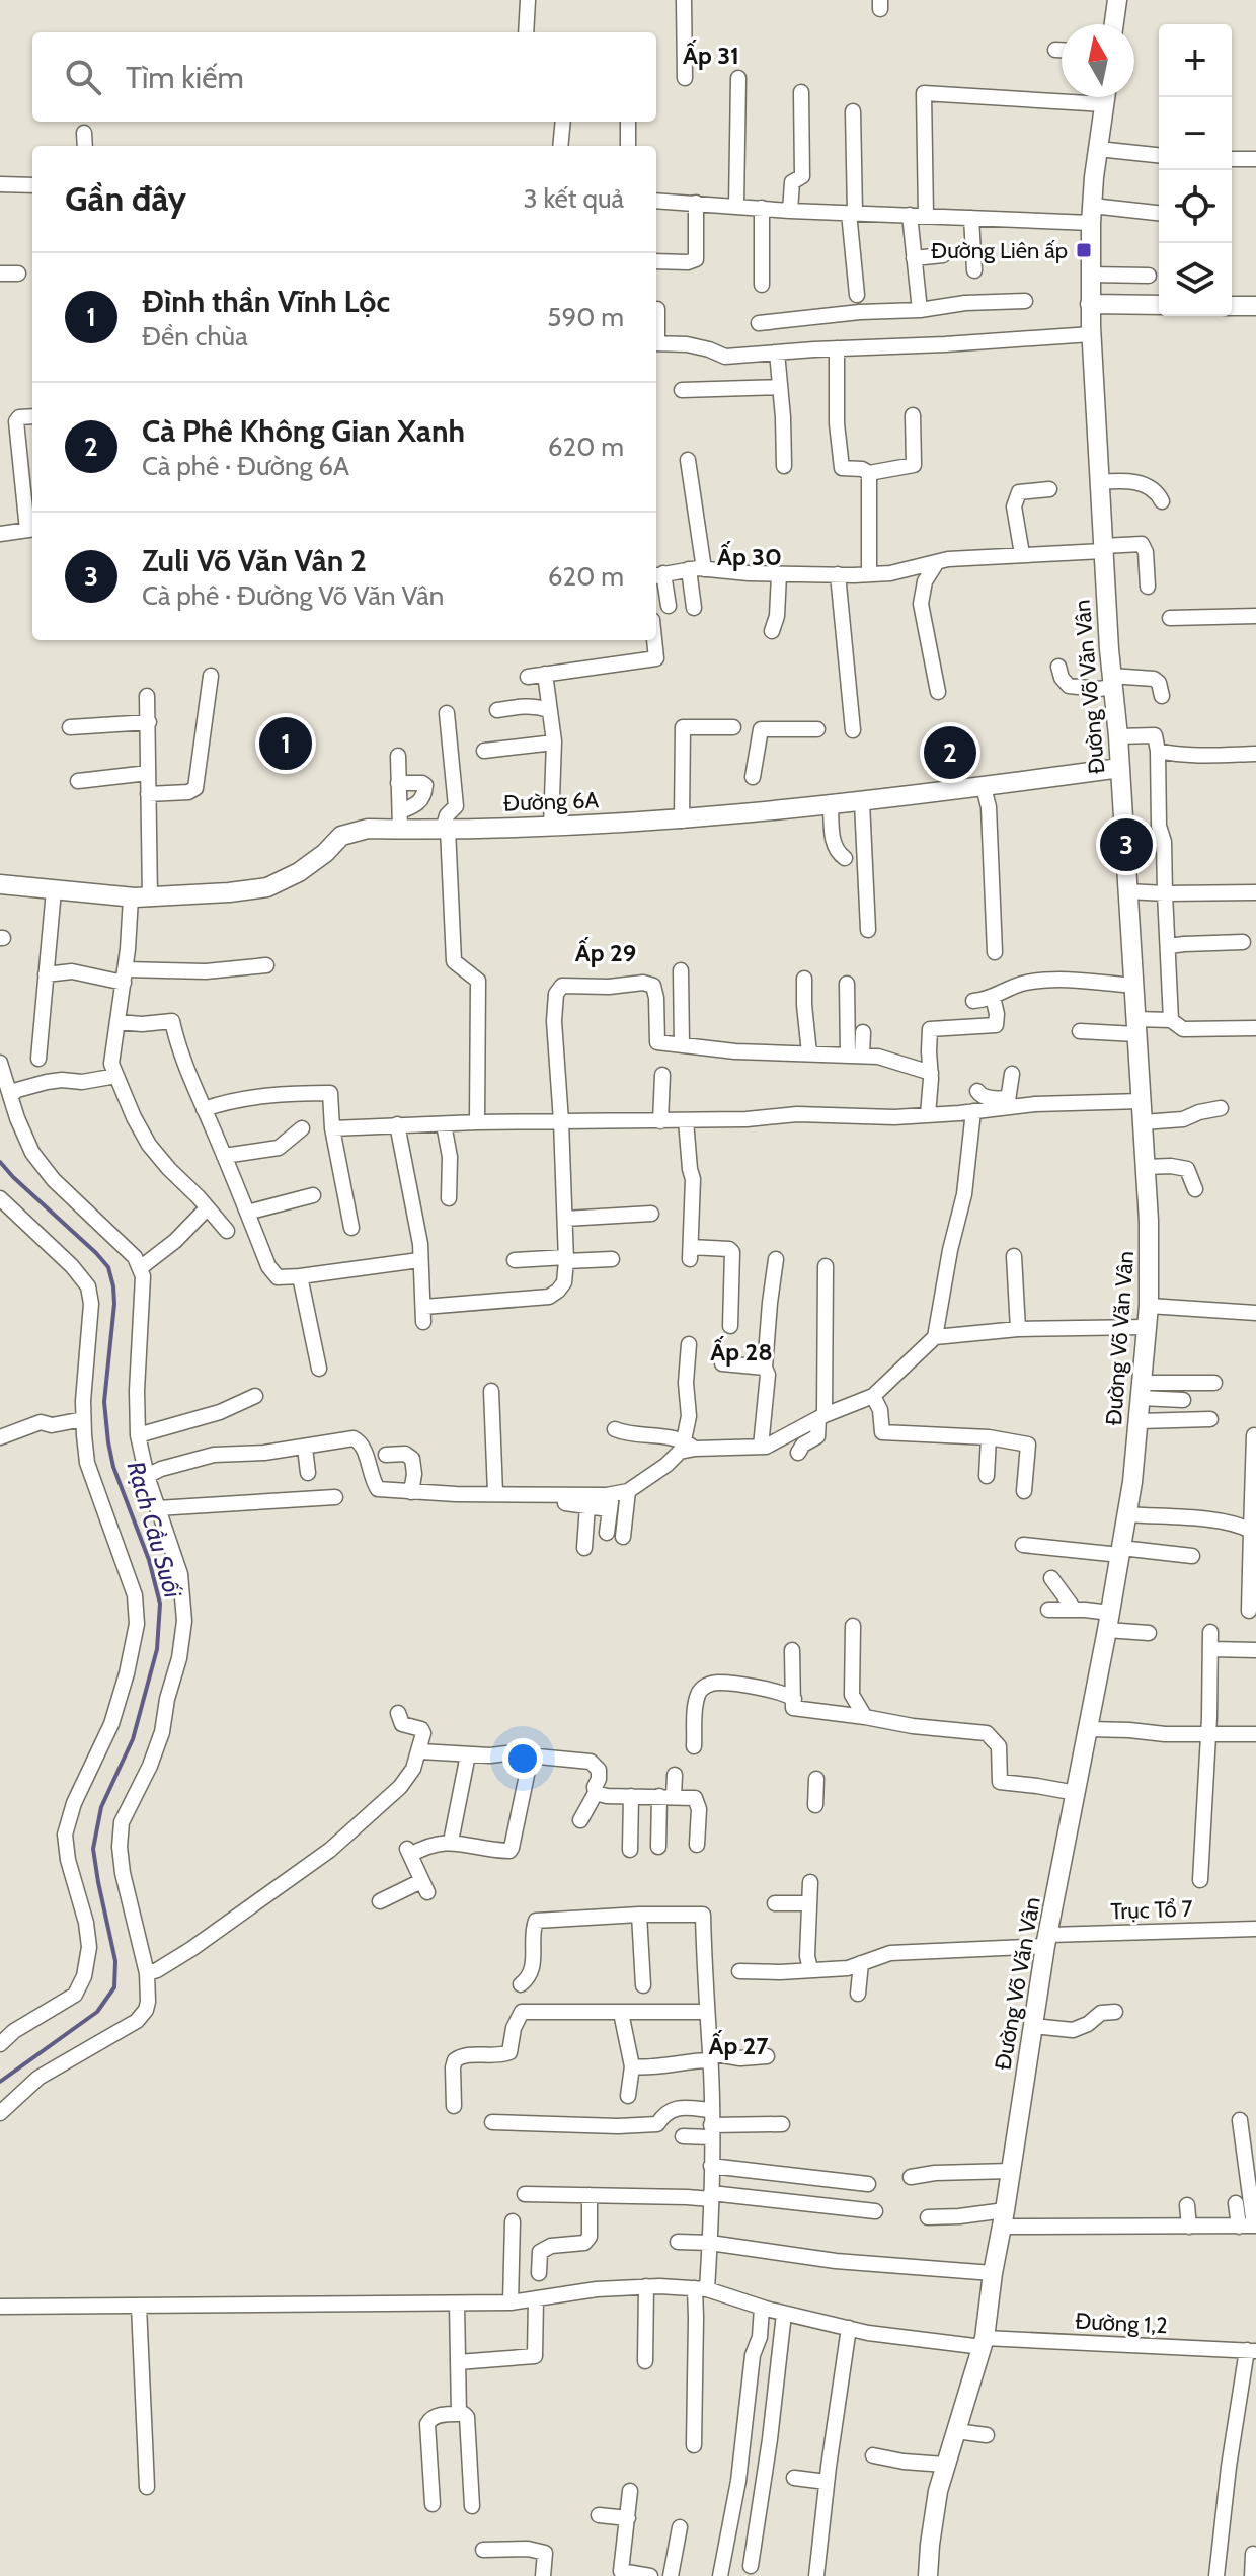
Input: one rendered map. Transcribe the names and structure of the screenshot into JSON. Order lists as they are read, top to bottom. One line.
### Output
{"streets":{"street":["Đường Võ Văn Vân","Đường 6A","Trục Tổ 7","Đường 1,2"]},"crossings":[["Đường Võ Văn Vân","Đường 6A"],["Đường Võ Văn Vân","Trục Tổ 7"],["Đường Võ Văn Vân","Đường 1,2"]],"districts":["Ấp 31","Ấp 30","Ấp 29","Ấp 28","Ấp 27"],"water":["Rạch Cầu Suối"],"places":{"transit":["Đường Liên ấp"]},"north":"top","page":{"map_buttons":["+","−"],"search":"Tìm kiếm","heading":["Gần đây","3 kết quả"],"list":[{"mark":"1","name":"Đình thần Vĩnh Lộc","note":"Đền chùa","value":"590 m"},{"mark":"2","name":"Cà Phê Không Gian Xanh","note":"Cà phê · Đường 6A","value":"620 m"},{"mark":"3","name":"Zuli Võ Văn Vân 2","note":"Cà phê · Đường Võ Văn Vân","value":"620 m"}],"pins":["1","2","3"]}}
